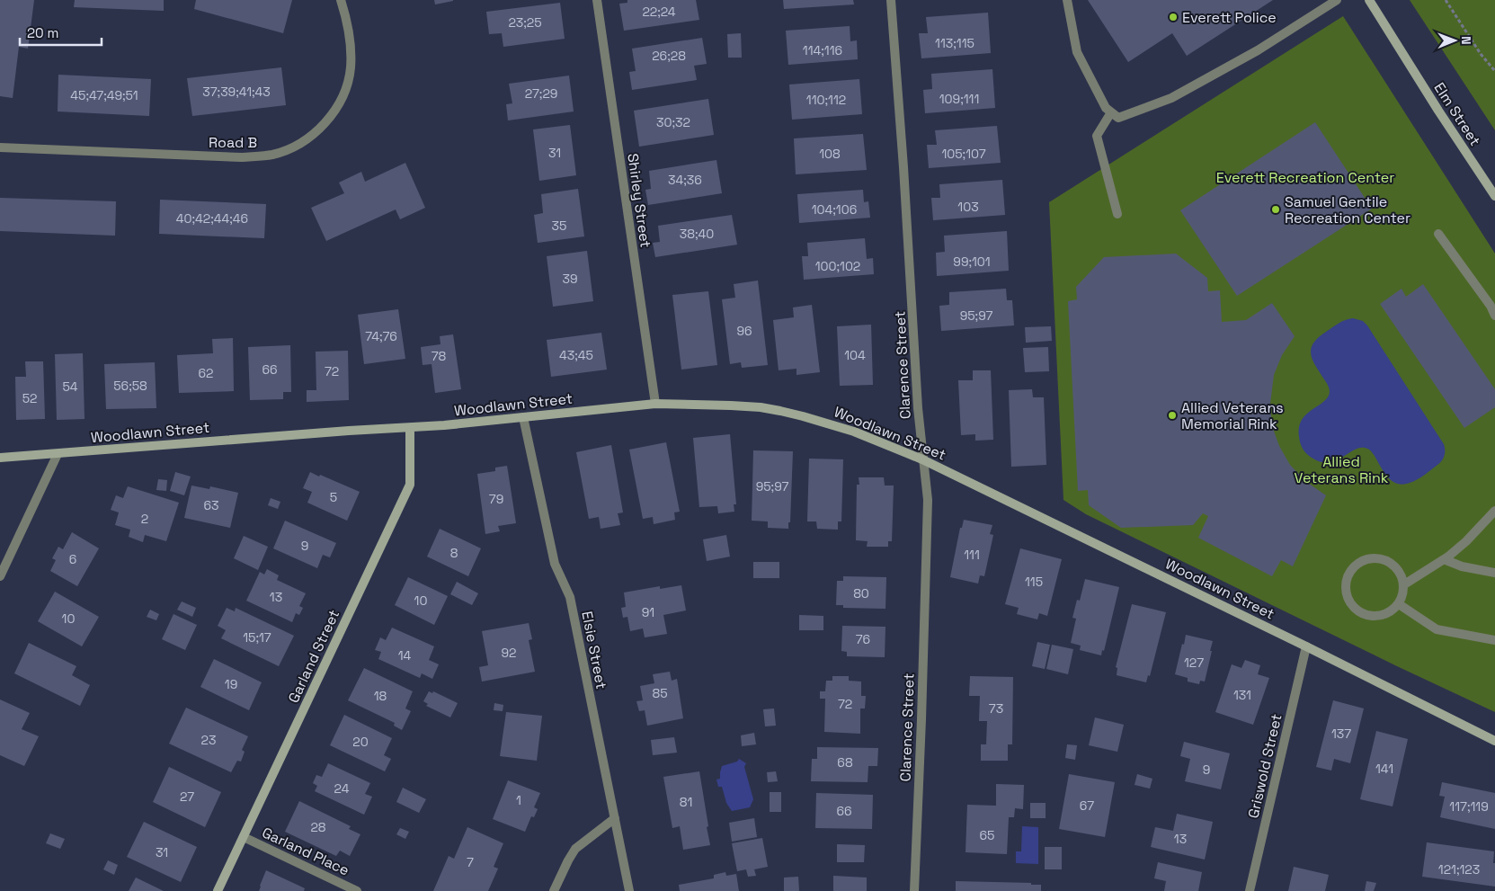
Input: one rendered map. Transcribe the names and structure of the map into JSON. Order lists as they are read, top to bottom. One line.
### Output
{"streets":{"street":["Elm Street","Road B","Shirley Street","Clarence Street","Woodlawn Street","Elsie Street","Garland Street","Griswold Street","Garland Place"]},"crossings":[["Shirley Street","Woodlawn Street"],["Clarence Street","Woodlawn Street"],["Woodlawn Street","Elsie Street"],["Woodlawn Street","Garland Street"],["Woodlawn Street","Griswold Street"],["Garland Street","Garland Place"]],"parks":["Everett Recreation Center","Allied Veterans Rink"],"places":["Everett Police","Samuel Gentile Recreation Center","Allied Veterans Memorial Rink"],"house_numbers":["22;24","23;25","113;115","114;116","26;28","37;39;41;43","27;29","45;47;49;51","109;111","110;112","30;32","31","108","105;107","34;36","103","104;106","40;42;44;46","35","38;40","99;101","100;102","39","95;97","96","74;76","43;45","104","78","66","72","62","56;58","54","52","95;97","5","79","63","2","9","8","111","6","115","80","13","10","91","10","15;17","76","92","14","127","19","85","131","18","72","73","137","23","20","68","141","9","24","27","1","81","67","117;119","66","28","65","13","31","7","121;123"],"scale_bar":"20 m","north":"right"}
